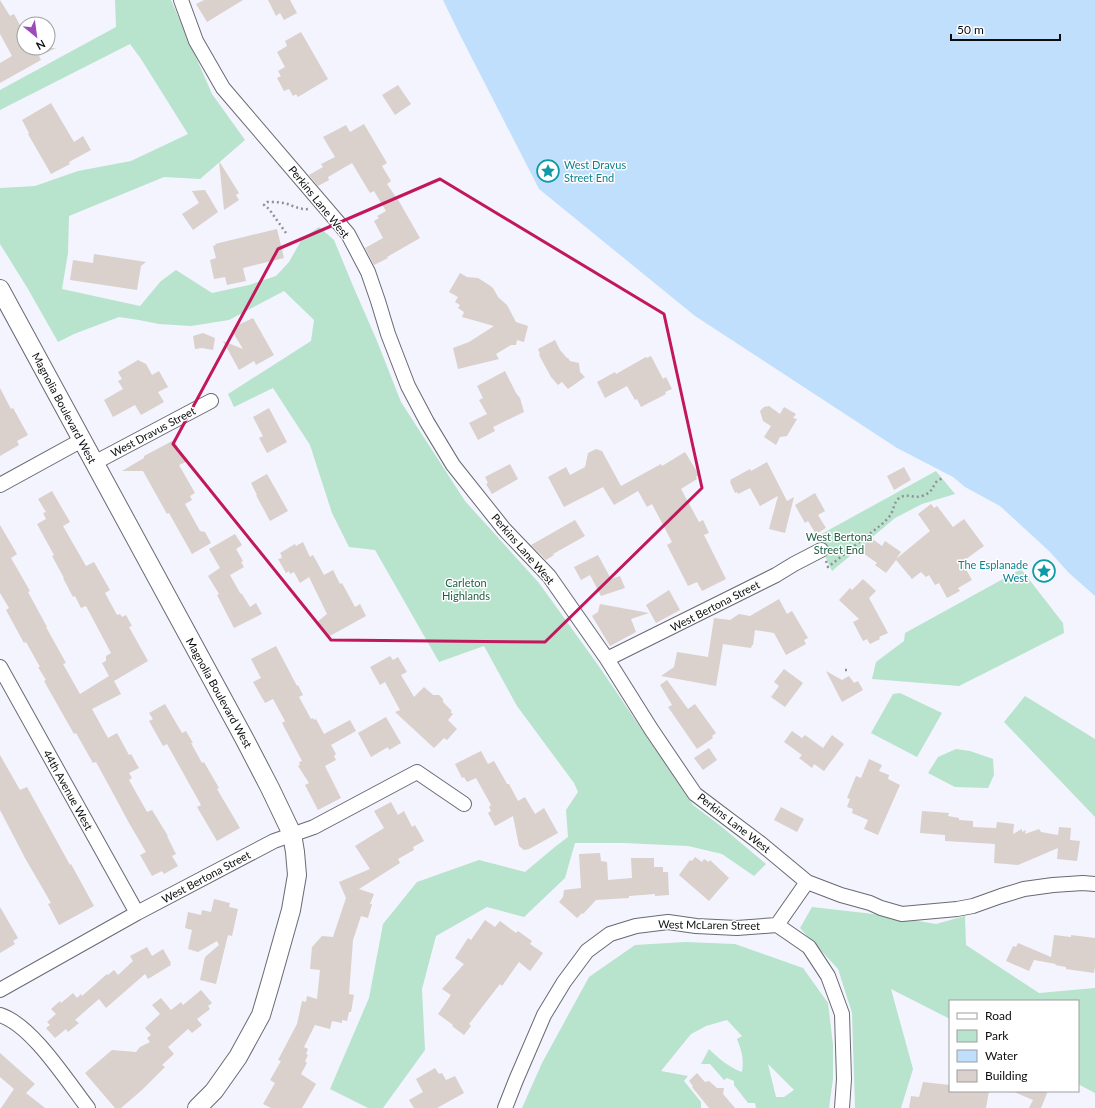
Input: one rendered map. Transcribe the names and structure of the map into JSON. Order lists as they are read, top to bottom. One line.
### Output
{"streets":{"street":["Perkins Lane West","Magnolia Boulevard West","West Dravus Street","West Bertona Street","44th Avenue West","West McLaren Street"]},"crossings":[["Perkins Lane West","West Bertona Street"],["Magnolia Boulevard West","West Dravus Street"],["Magnolia Boulevard West","West Bertona Street"],["West Bertona Street","44th Avenue West"]],"parks":["West Bertona Street End","Carleton Highlands"],"places":{"place":["West Dravus Street End","The Esplanade West"]},"legend":["Road","Park","Water","Building"],"scale_bar":"50 m","north":"bottom right"}
